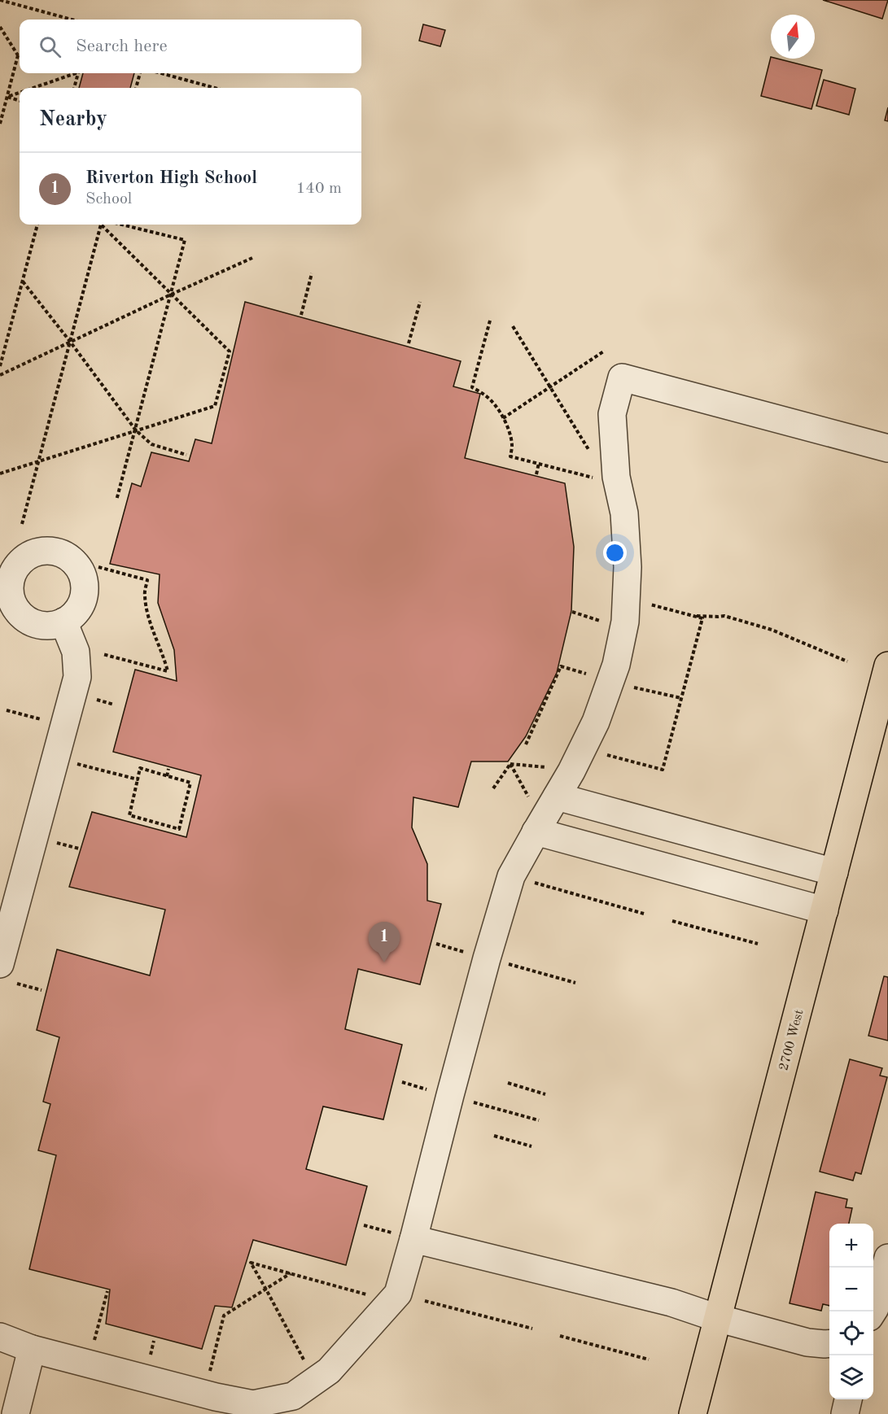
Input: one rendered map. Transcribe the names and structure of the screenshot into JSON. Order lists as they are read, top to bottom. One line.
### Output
{"streets":{"main road":["2700 West"]},"north":"top","page":{"search":"Search here","heading":"Nearby","list":[{"mark":"1","name":"Riverton High School","note":"School","value":"140 m"}],"pins":"1","map_buttons":["+","−"]}}
